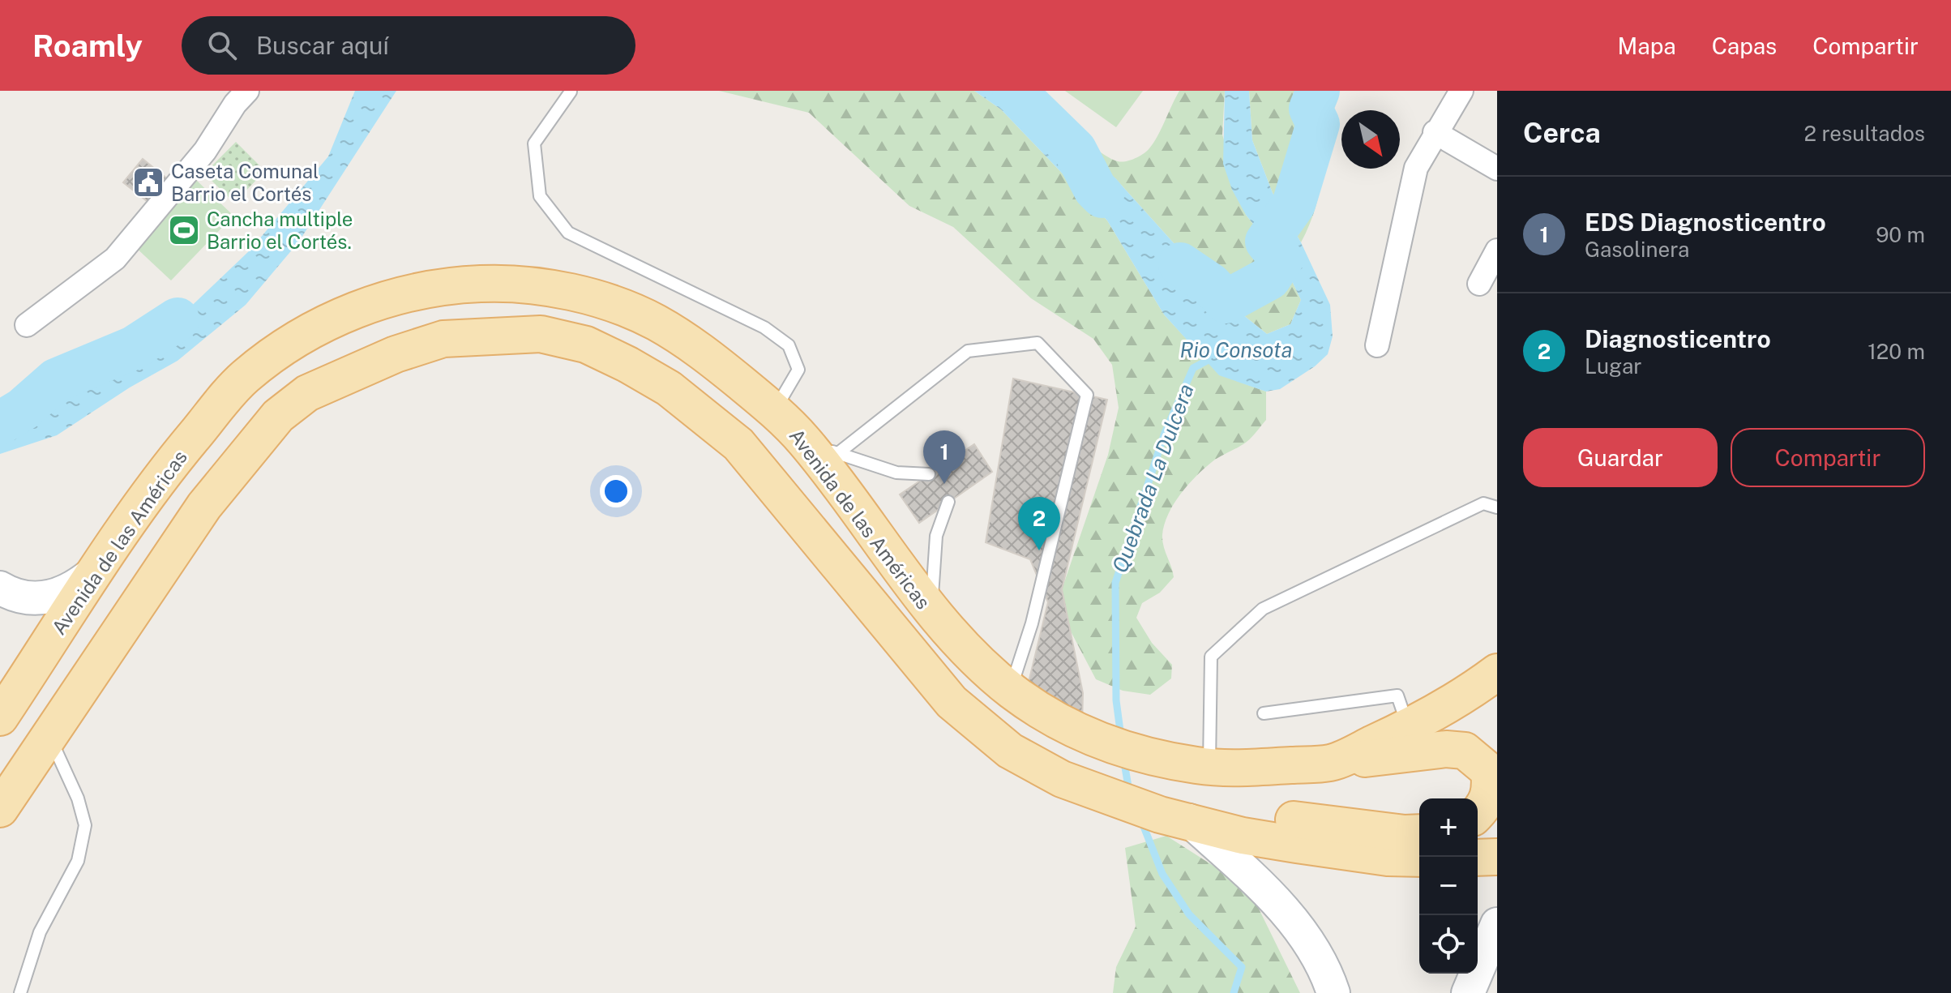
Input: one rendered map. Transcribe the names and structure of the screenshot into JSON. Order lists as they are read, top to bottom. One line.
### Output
{"streets":{"main road":["Avenida de las Américas"]},"water":["Rio Consota","Quebrada La Dulcera"],"places":{"public building":["Caseta Comunal Barrio el Cortés"],"sports":["Cancha multiple Barrio el Cortés."]},"north":"bottom right","page":{"header":"Roamly","search":"Buscar aquí","nav":["Mapa","Capas","Compartir"],"heading":["Cerca","2 resultados"],"list":[{"mark":"1","name":"EDS Diagnosticentro","note":"Gasolinera","value":"90 m"},{"mark":"2","name":"Diagnosticentro","note":"Lugar","value":"120 m"}],"buttons":["Guardar","Compartir"],"pins":["1","2"],"map_buttons":["+","−"]}}
